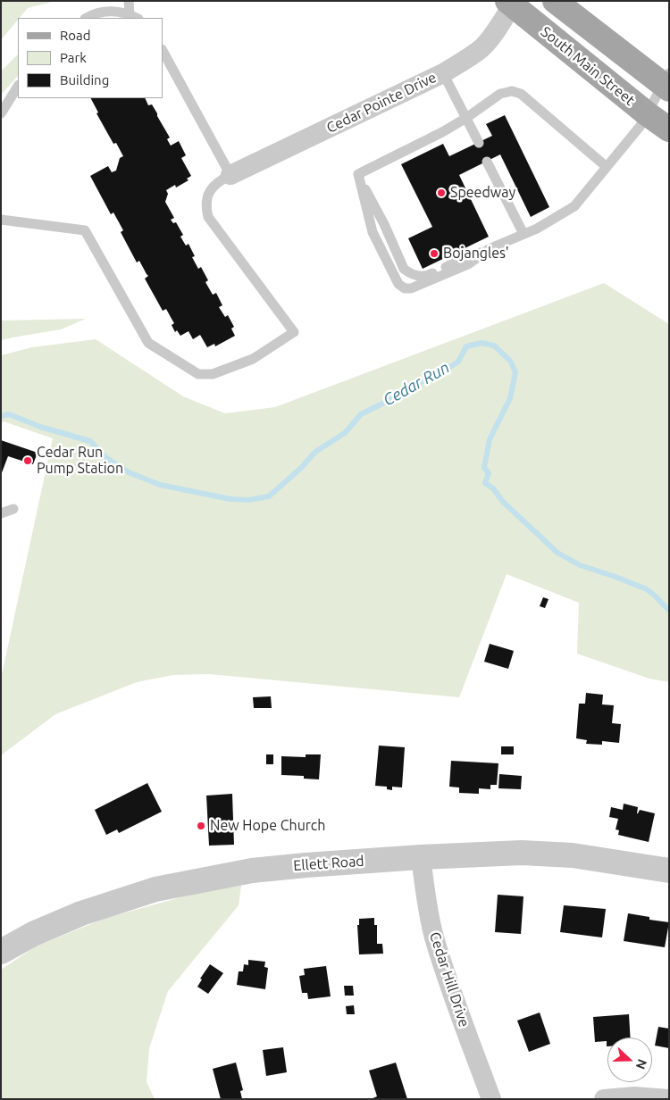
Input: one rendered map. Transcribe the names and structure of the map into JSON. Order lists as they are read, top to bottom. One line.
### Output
{"streets":{"main road":["South Main Street"],"street":["Cedar Pointe Drive","Ellett Road","Cedar Hill Drive"]},"crossings":[["South Main Street","Cedar Pointe Drive"],["Ellett Road","Cedar Hill Drive"]],"water":["Cedar Run"],"places":["Speedway","Bojangles'","Cedar Run Pump Station","New Hope Church"],"legend":["Road","Park","Building"],"north":"right"}
